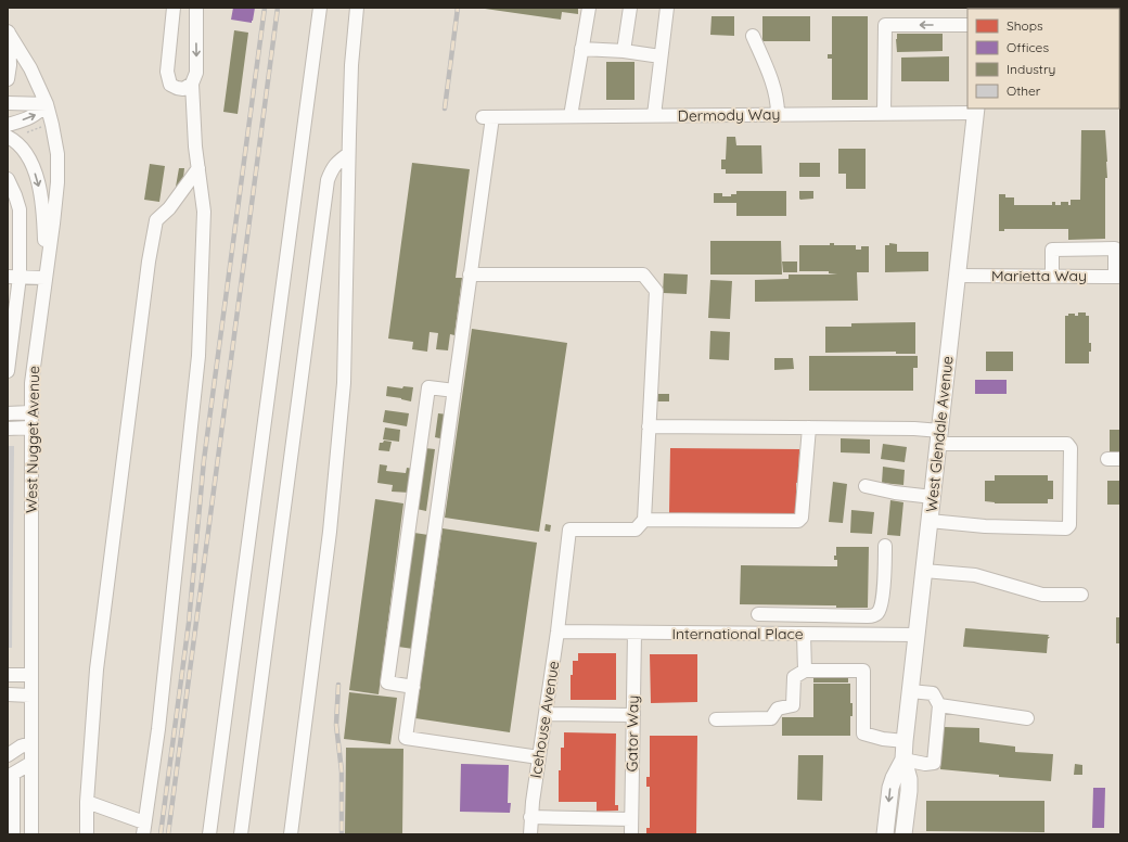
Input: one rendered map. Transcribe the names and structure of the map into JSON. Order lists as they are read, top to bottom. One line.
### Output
{"streets":{"main road":["West Glendale Avenue"],"street":["Dermody Way","Marietta Way","West Nugget Avenue","International Place","Icehouse Avenue","Gator Way"]},"crossings":[["Dermody Way","West Glendale Avenue"],["Marietta Way","West Glendale Avenue"],["West Glendale Avenue","International Place"],["International Place","Icehouse Avenue"],["International Place","Gator Way"]],"legend":["Shops","Offices","Industry","Other"]}
